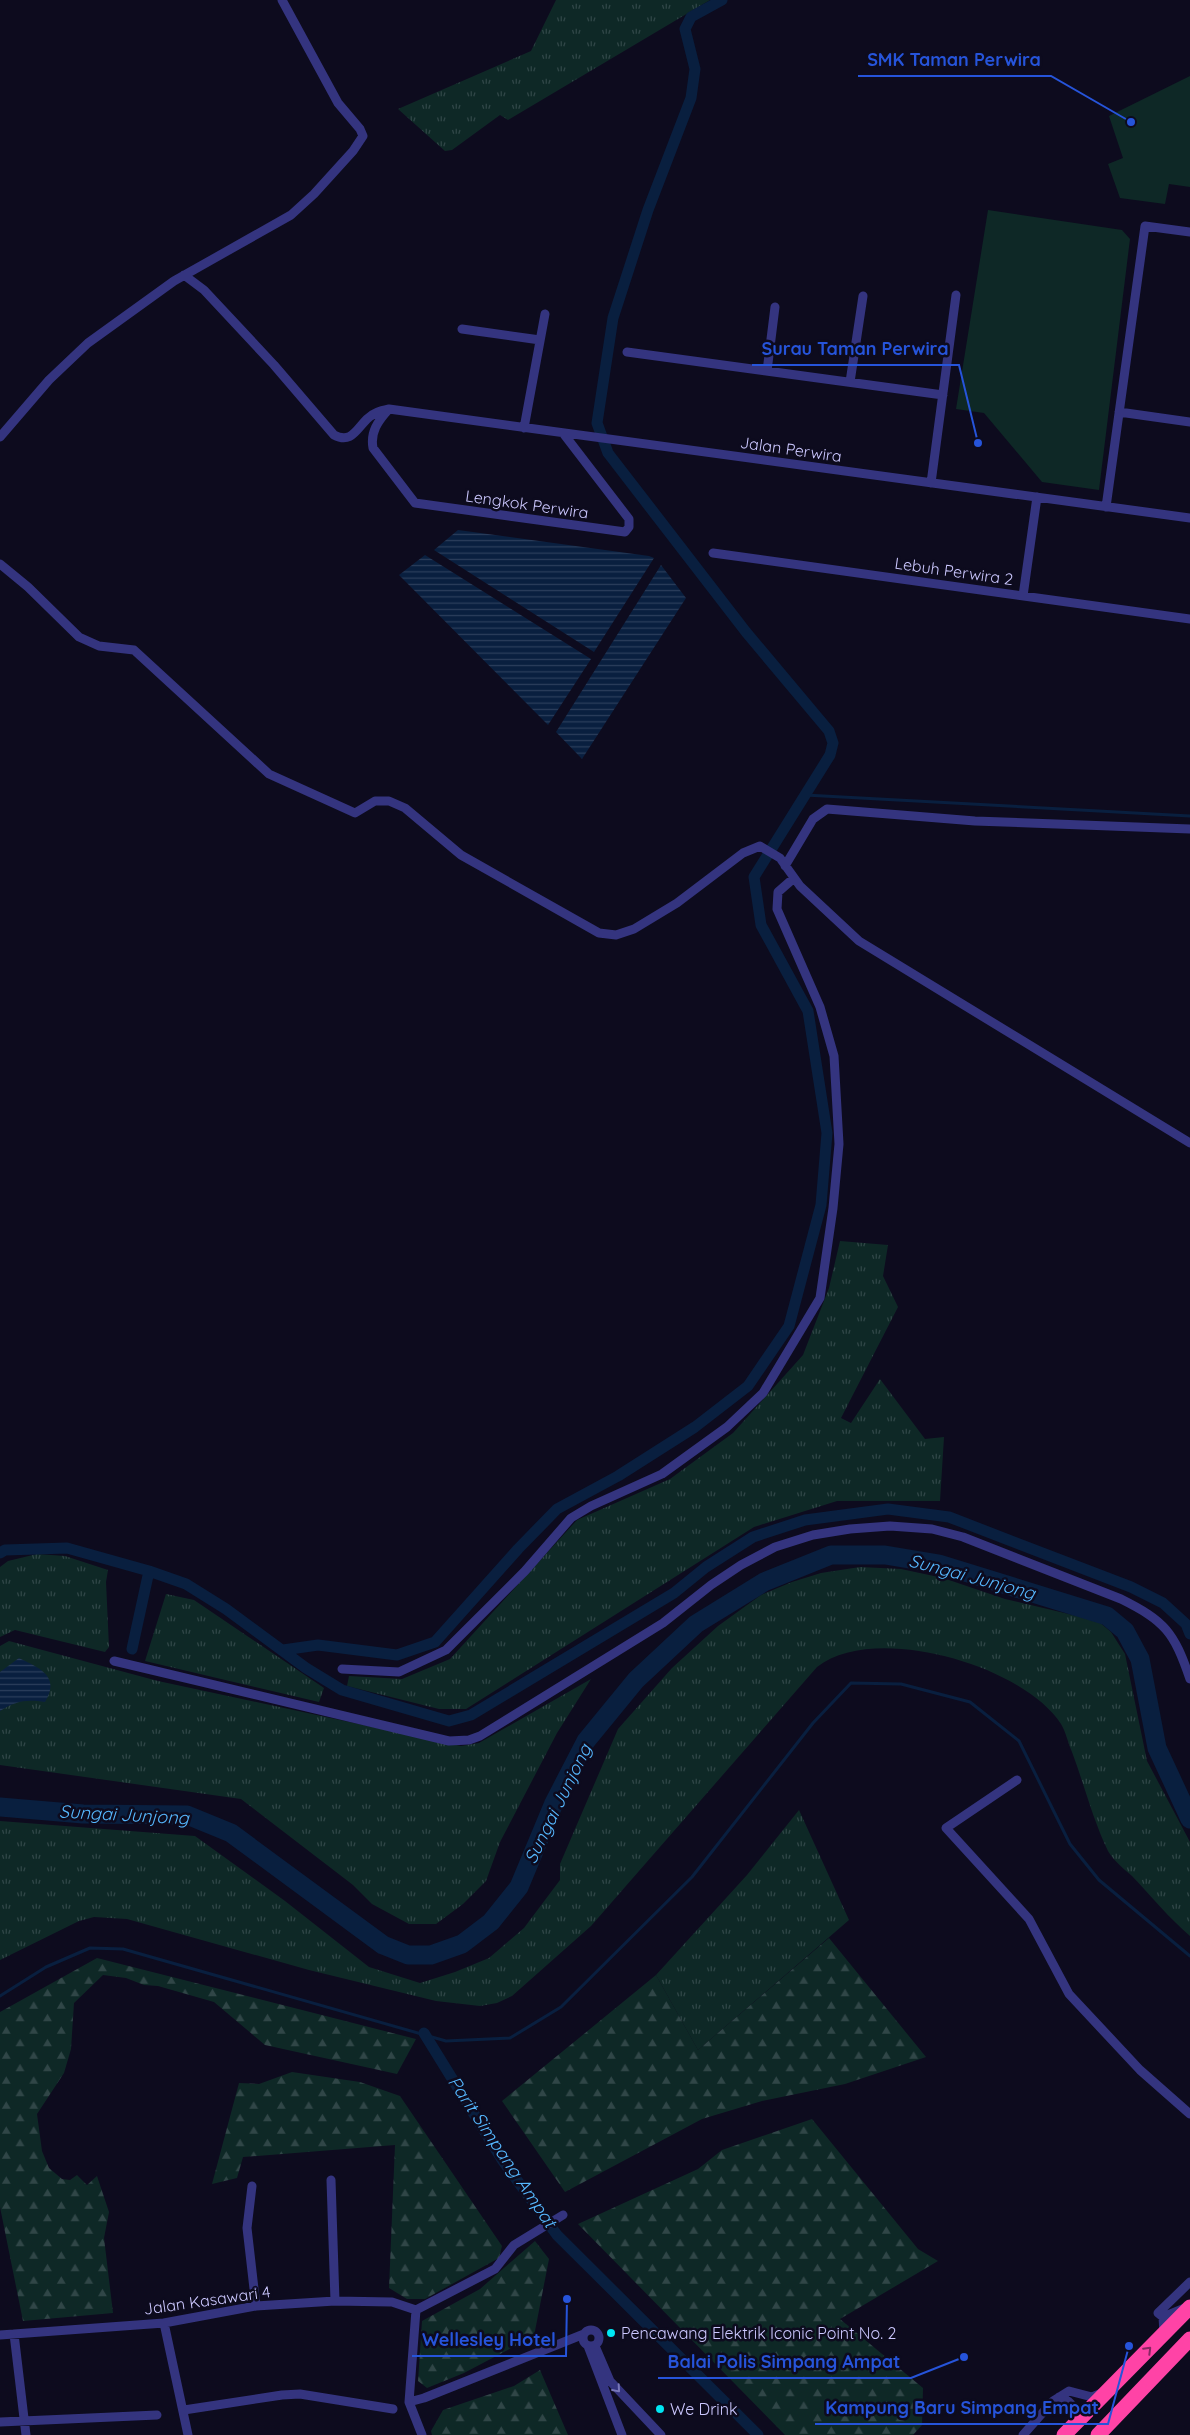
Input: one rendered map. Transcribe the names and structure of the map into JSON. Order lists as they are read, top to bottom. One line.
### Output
{"streets":{"street":["Jalan Perwira","Lengkok Perwira","Lebuh Perwira 2","Jalan Kasawari 4"]},"crossings":[["Jalan Perwira","Lengkok Perwira"]],"water":["Sungai Junjong","Parit Simpang Ampat"],"places":["SMK Taman Perwira","Surau Taman Perwira","Wellesley Hotel","Pencawang Elektrik Iconic Point No. 2","Kampung Baru Simpang Empat","Balai Polis Simpang Ampat","We Drink"]}
